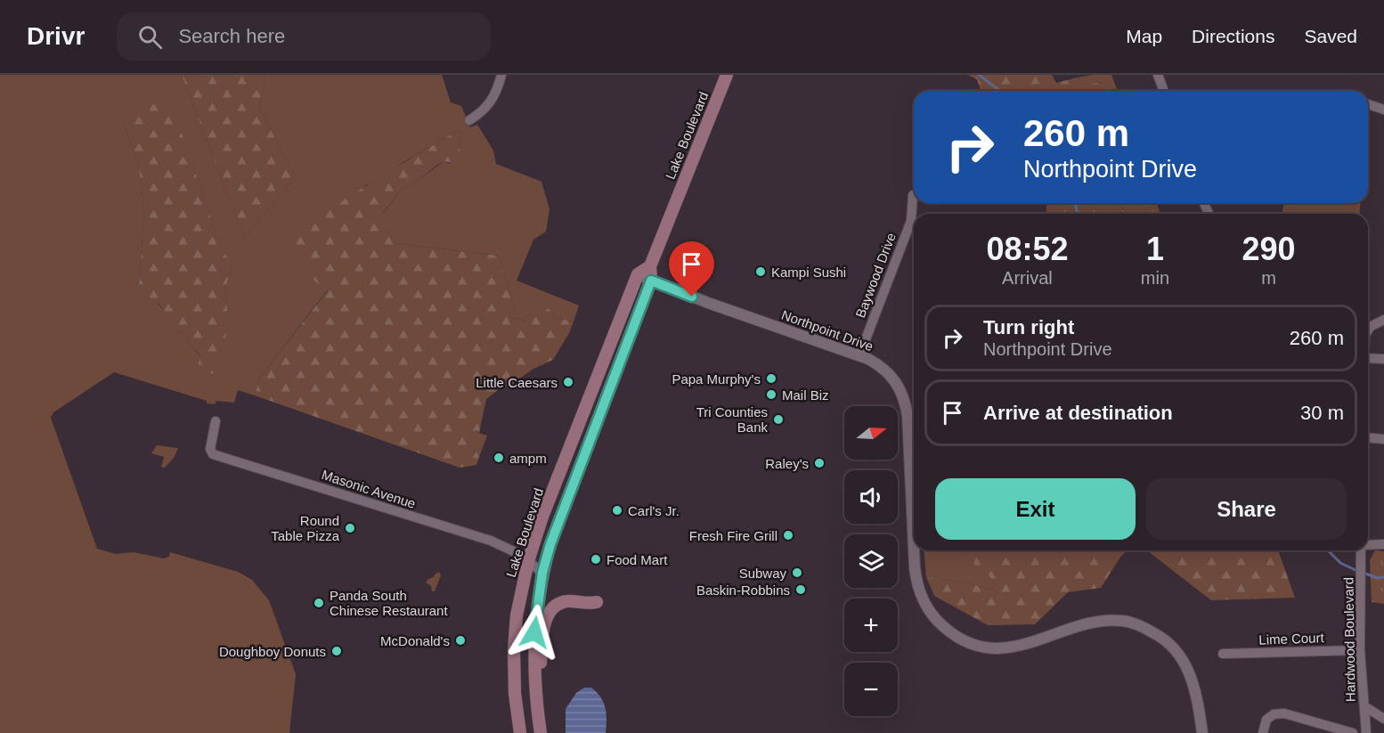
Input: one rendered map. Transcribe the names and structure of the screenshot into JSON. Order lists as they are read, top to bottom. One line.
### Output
{"streets":{"main road":["Lake Boulevard"],"street":["Baywood Drive","Northpoint Drive","Masonic Avenue","Lime Court","Hardwood Boulevard"]},"crossings":[["Lake Boulevard","Northpoint Drive"],["Lake Boulevard","Masonic Avenue"],["Baywood Drive","Northpoint Drive"],["Lime Court","Hardwood Boulevard"]],"places":["Kampi Sushi","Papa Murphy's","Little Caesars","Mail Biz","Tri Counties Bank","ampm","Raley's","Carl's Jr.","Round Table Pizza","Fresh Fire Grill","Food Mart","Subway","Baskin-Robbins","Panda South Chinese Restaurant","McDonald's","Doughboy Donuts"],"north":"right","page":{"header":"Drivr","search":"Search here","nav":["Map","Directions","Saved"],"turn":["260 m","Northpoint Drive"],"eta":["08:52","Arrival","1","min","290","m"],"list":[{"name":"Turn right","note":"Northpoint Drive","value":"260 m"},{"name":"Arrive at destination","value":"30 m"}],"map_buttons":["+","−"],"buttons":["Exit","Share"]}}
